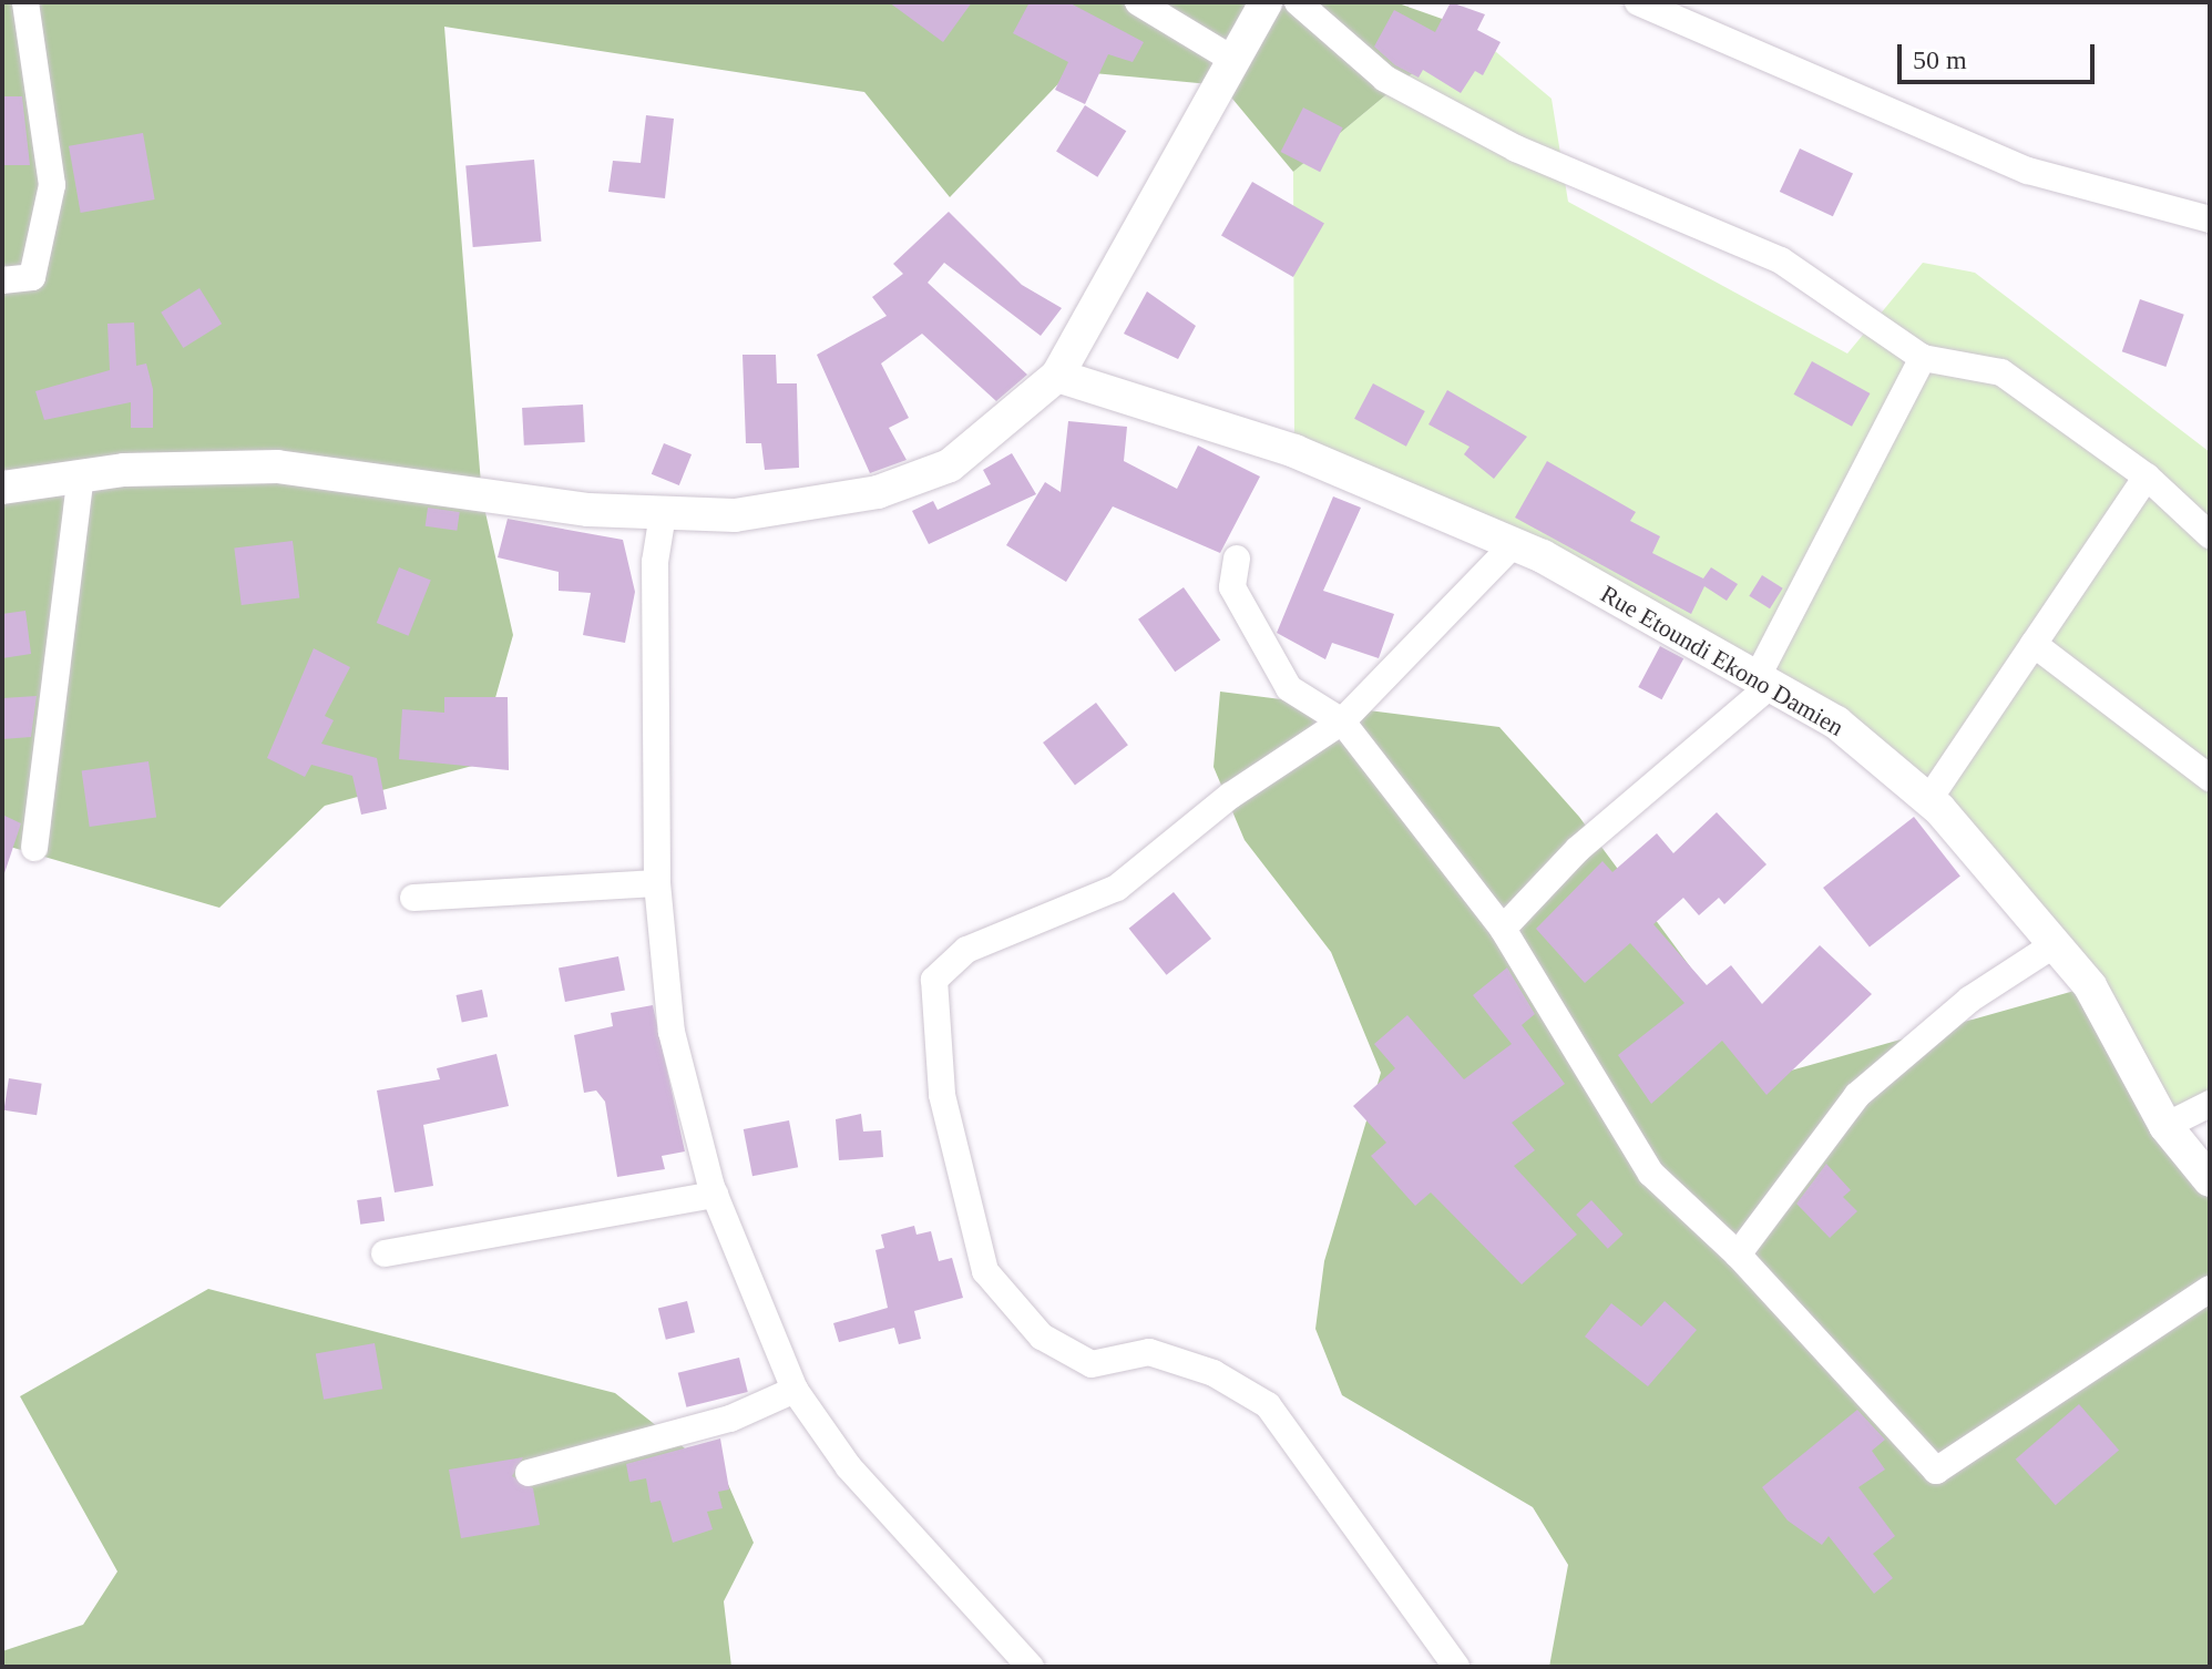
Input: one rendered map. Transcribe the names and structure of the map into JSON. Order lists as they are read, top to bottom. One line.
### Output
{"streets":{"street":["Rue Etoundi Ekono Damien"]},"scale_bar":"50 m"}
